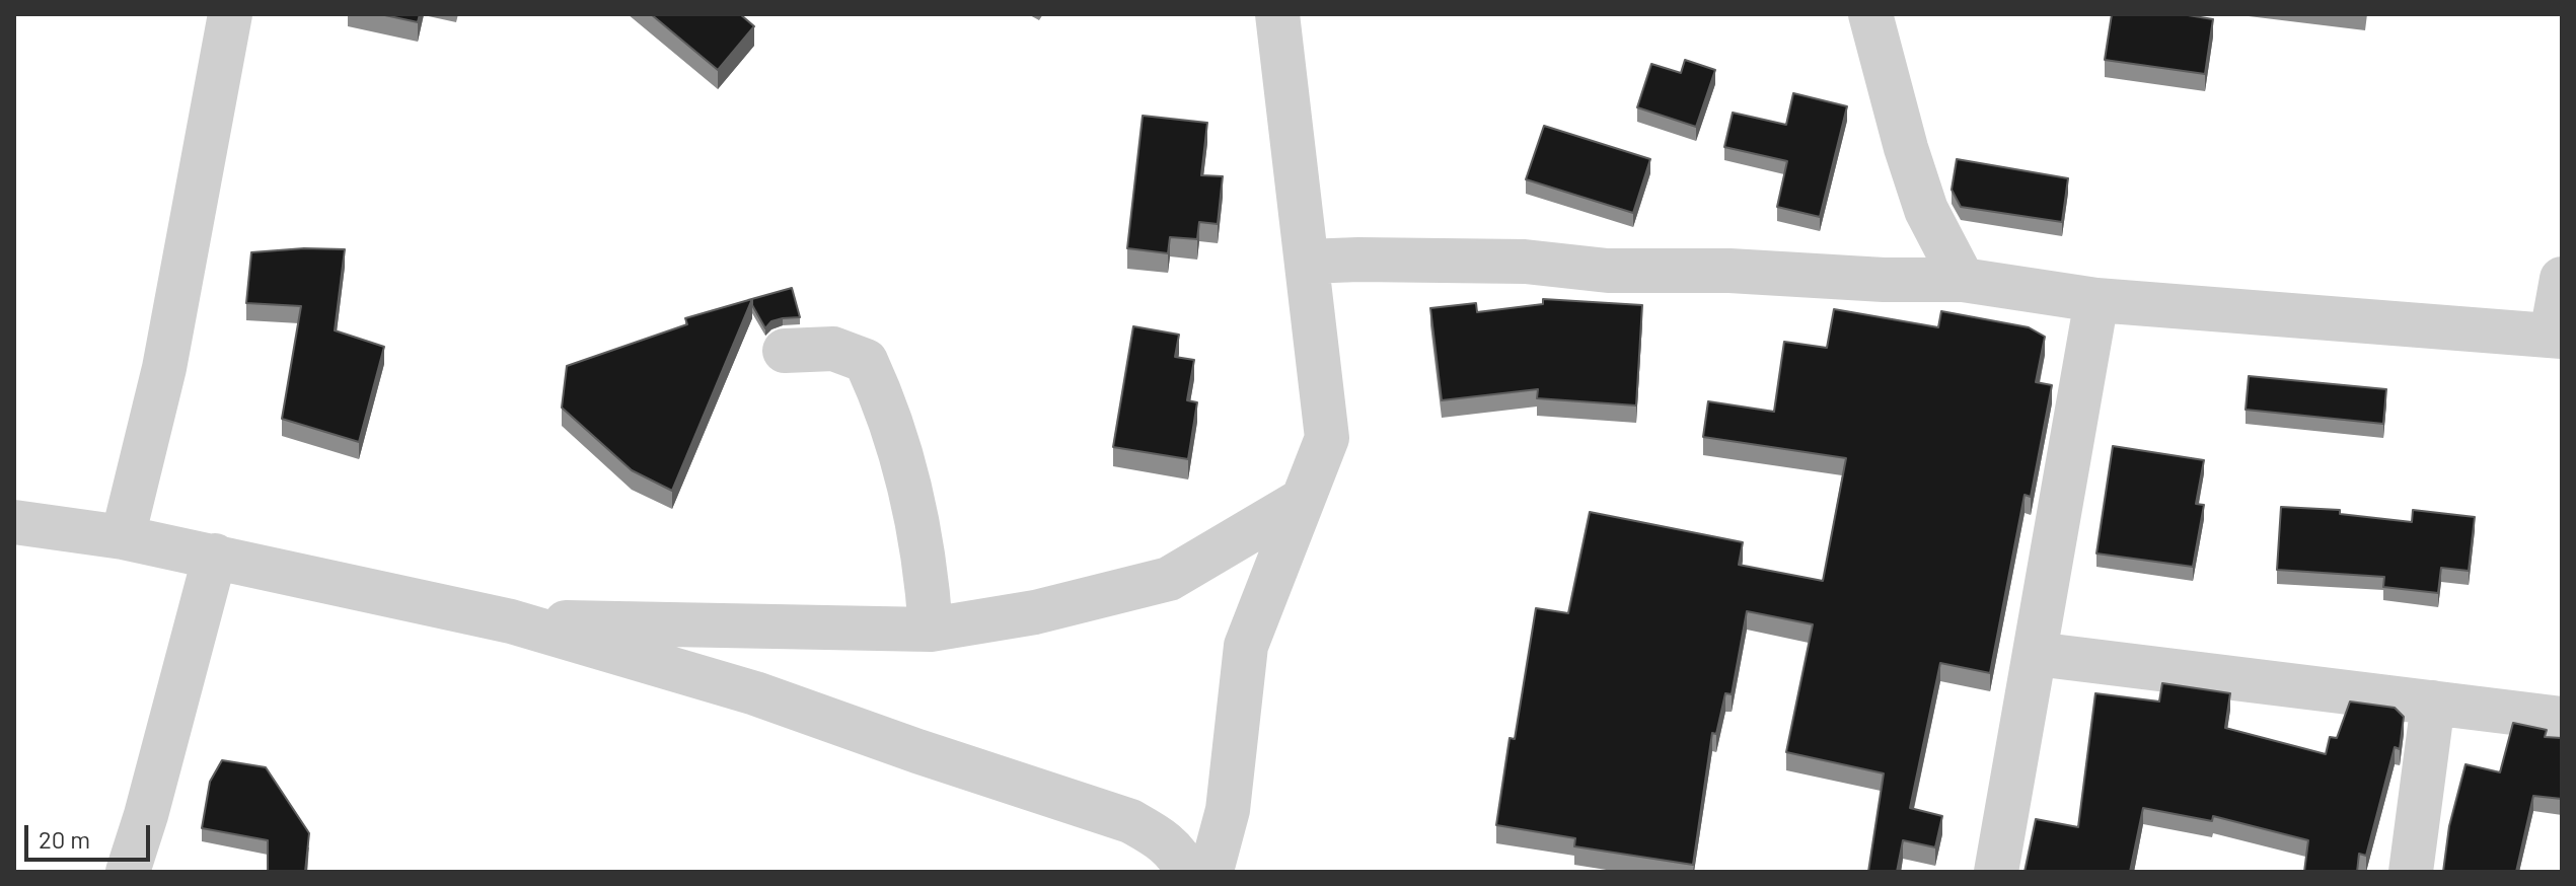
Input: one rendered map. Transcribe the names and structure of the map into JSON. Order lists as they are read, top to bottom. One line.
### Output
{"scale_bar":"20 m"}
